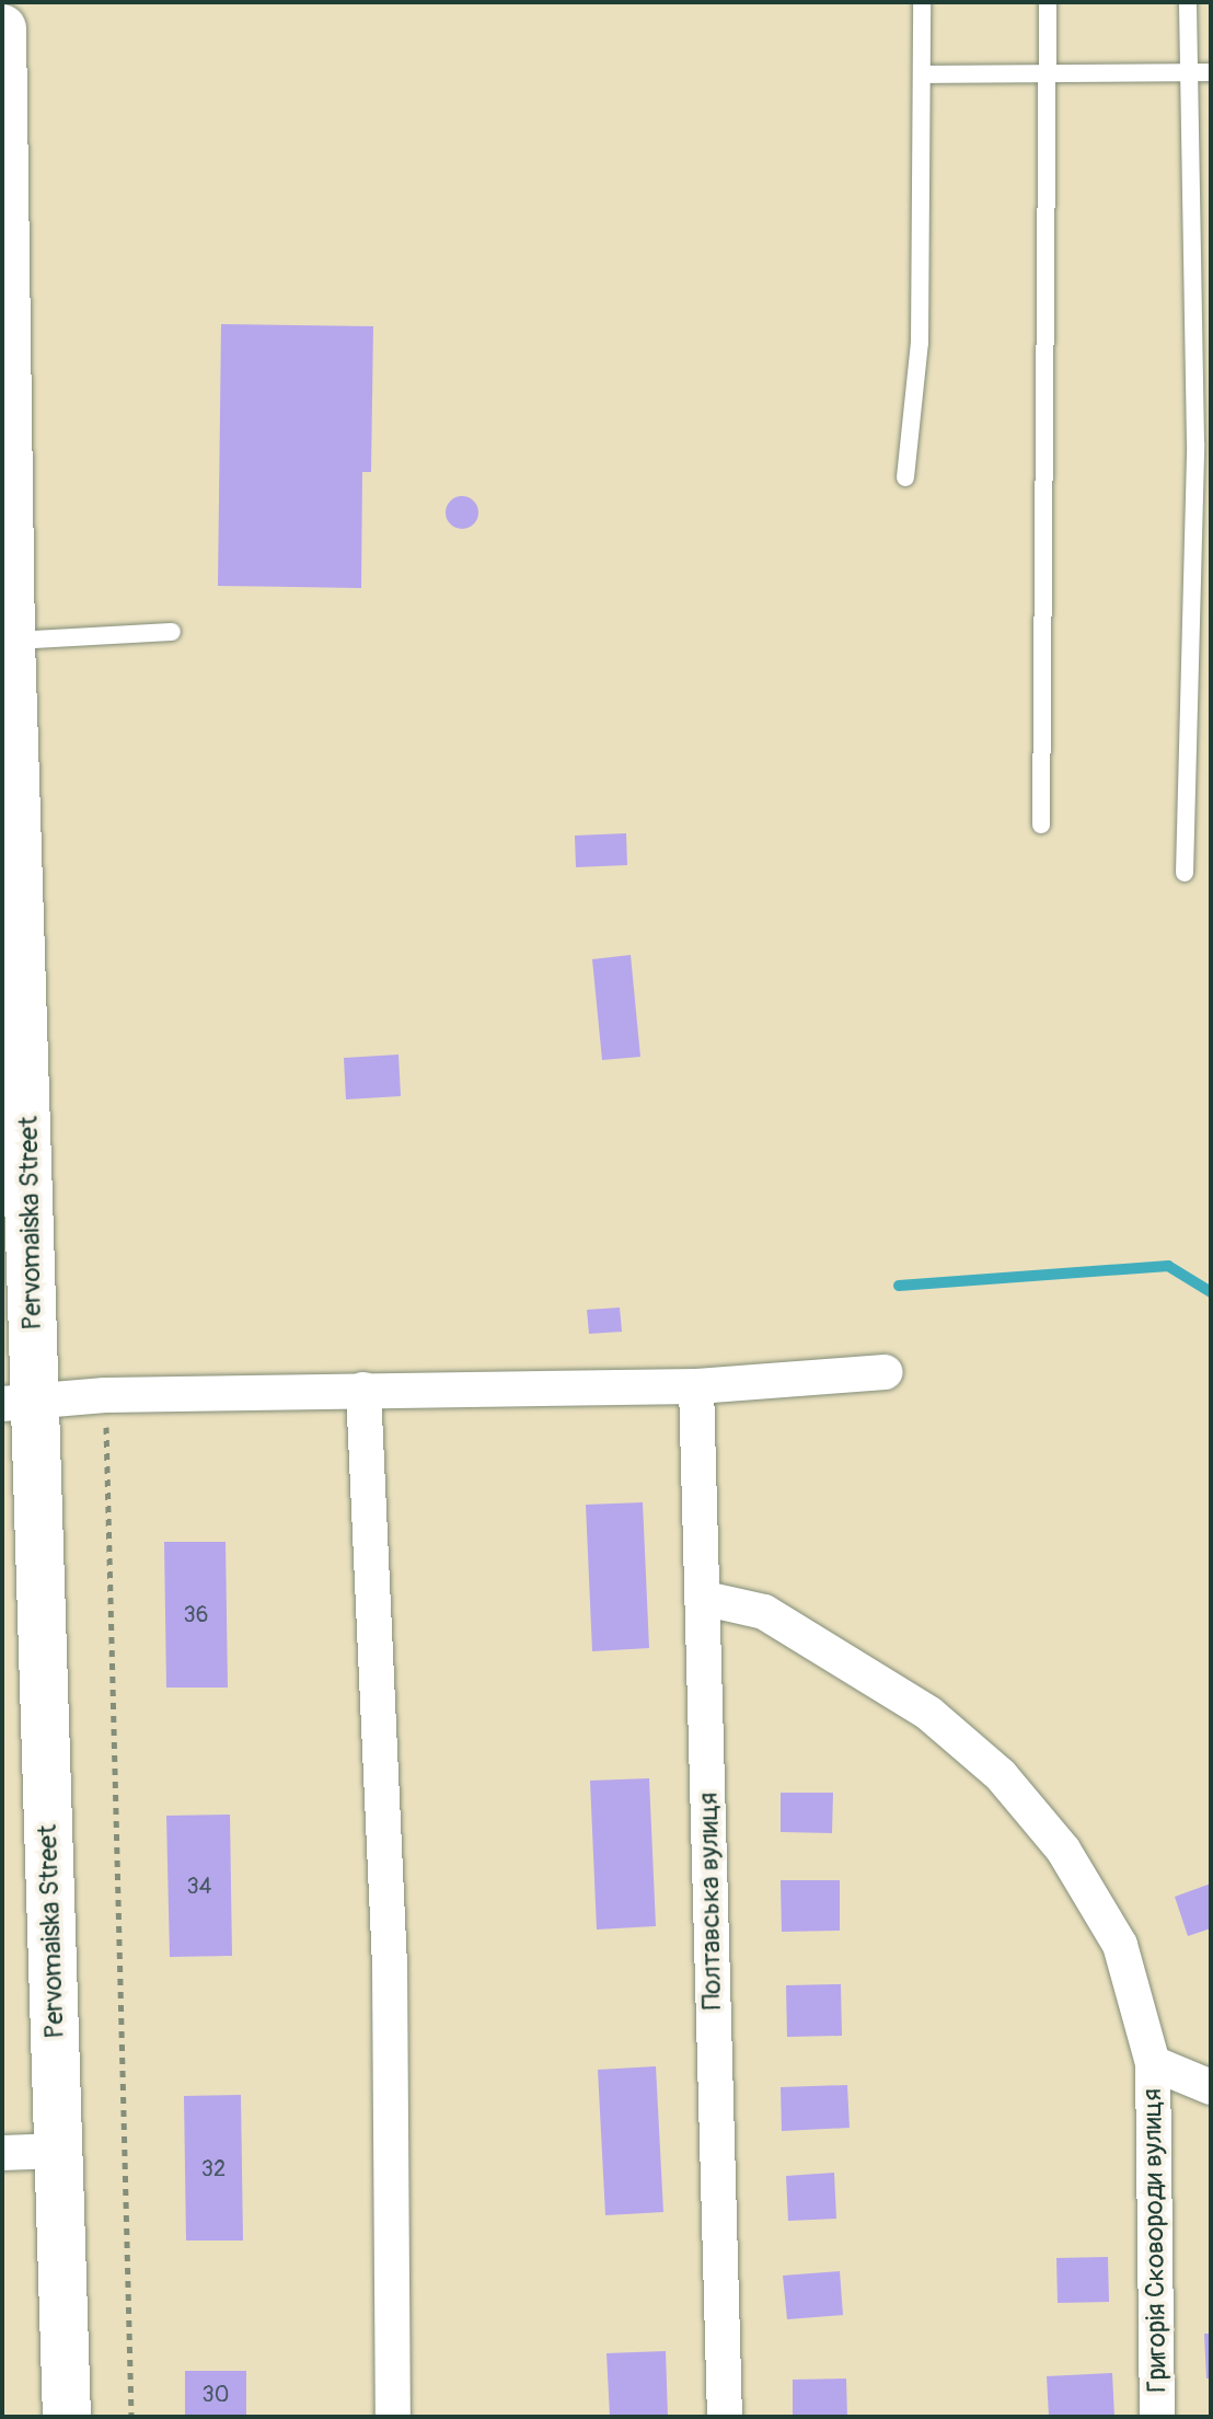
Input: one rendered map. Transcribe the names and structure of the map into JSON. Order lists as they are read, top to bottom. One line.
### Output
{"streets":{"main road":["Pervomaiska Street"],"street":["Полтавська вулиця","Григорія Сковороди вулиця"]},"crossings":[["Полтавська вулиця","Григорія Сковороди вулиця"]],"house_numbers":["36","34","32","30"]}
